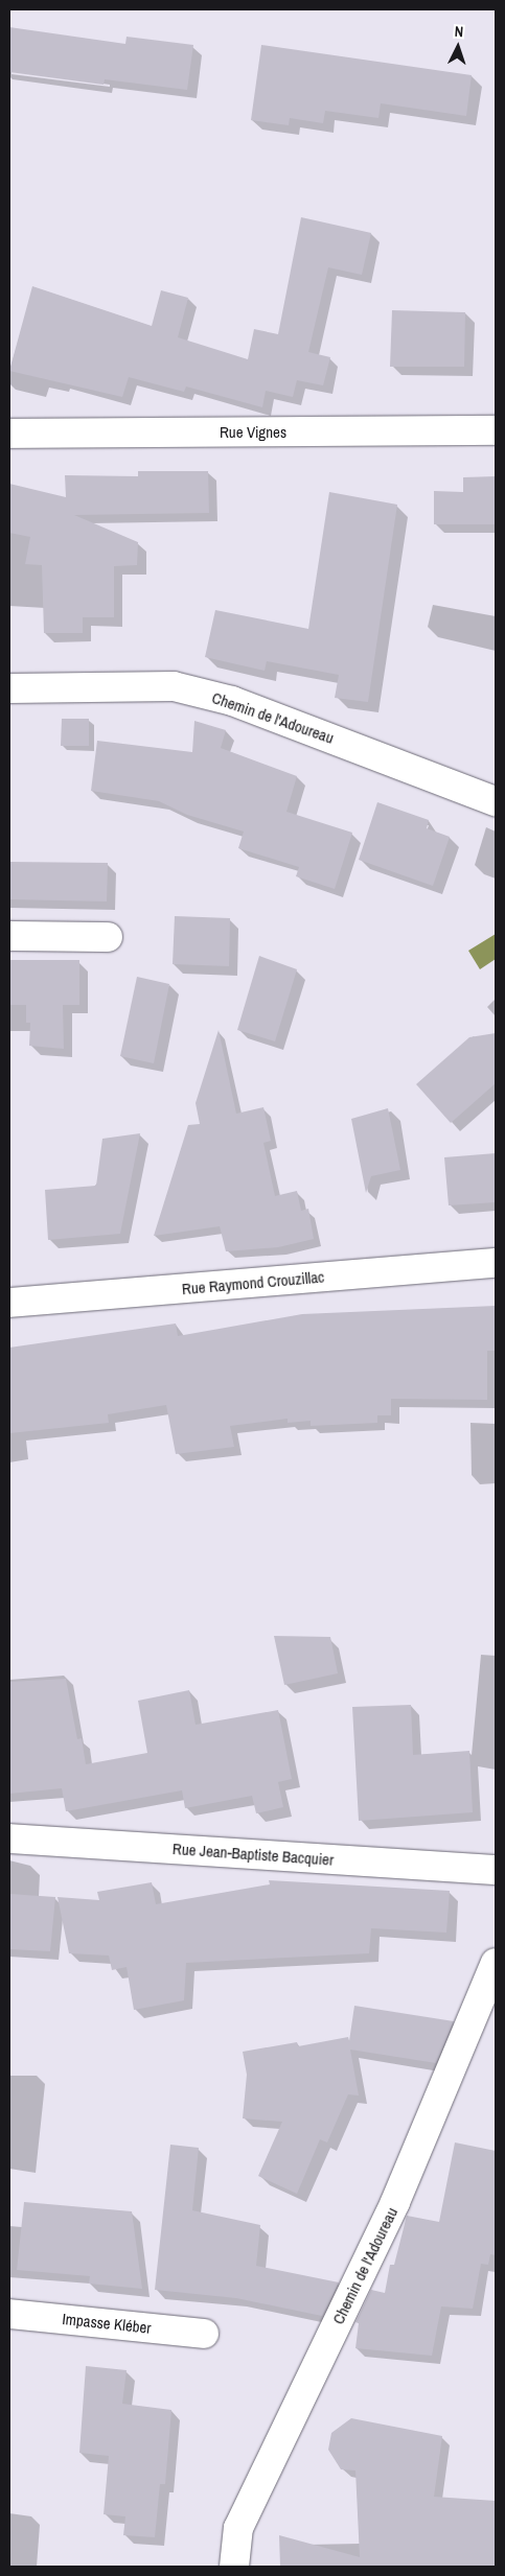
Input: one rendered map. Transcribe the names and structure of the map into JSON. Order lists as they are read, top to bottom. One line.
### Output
{"streets":{"street":["Rue Vignes","Chemin de l'Adoureau","Rue Raymond Crouzillac","Rue Jean-Baptiste Bacquier","Impasse Kléber"]},"north":"top"}
